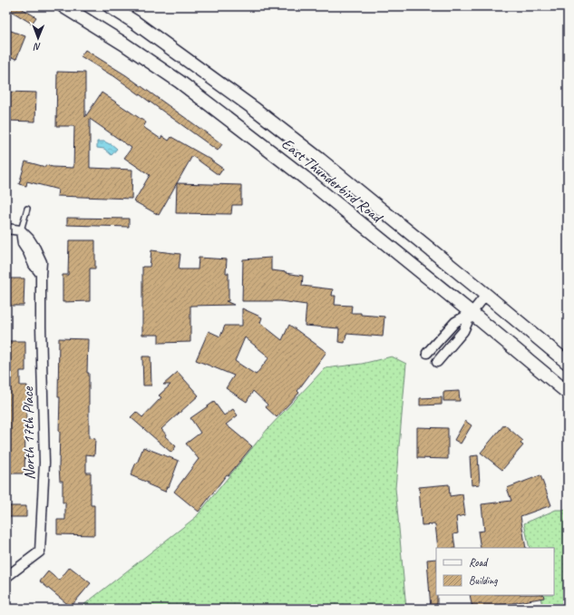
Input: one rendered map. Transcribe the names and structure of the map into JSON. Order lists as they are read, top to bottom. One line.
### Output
{"streets":{"main road":["East Thunderbird Road"],"street":["North 17th Place"]},"legend":["Road","Building"],"north":"bottom"}
